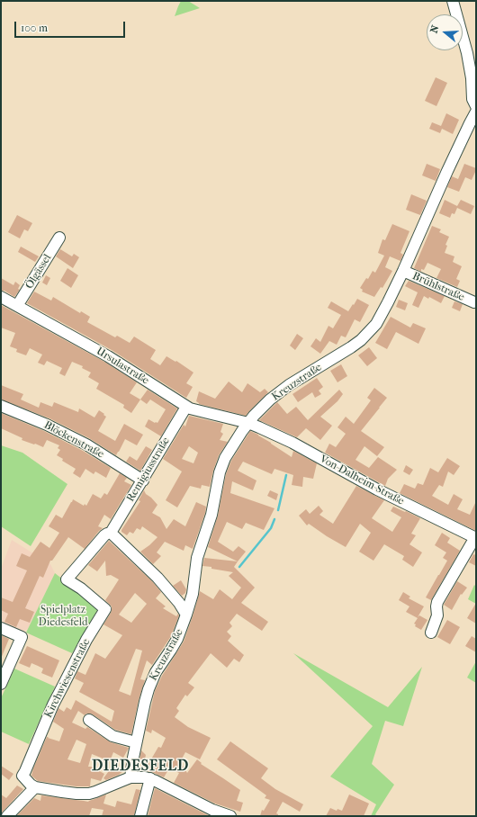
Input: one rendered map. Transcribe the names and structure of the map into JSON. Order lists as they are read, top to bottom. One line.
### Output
{"streets":{"street":["Ölgässel","Brühlstraße","Ursulastraße","Kreuzstraße","Blöckenstraße","Remigiusstraße","Von-Dalheim-Straße","Kirchwiesenstraße"]},"crossings":[["Ölgässel","Ursulastraße"],["Brühlstraße","Kreuzstraße"],["Ursulastraße","Kreuzstraße"],["Ursulastraße","Remigiusstraße"],["Ursulastraße","Von-Dalheim-Straße"],["Kreuzstraße","Von-Dalheim-Straße"],["Blöckenstraße","Remigiusstraße"],["Remigiusstraße","Kirchwiesenstraße"]],"districts":["DIEDESFELD"],"parks":["Spielplatz Diedesfeld"],"scale_bar":"100 m","north":"left"}
